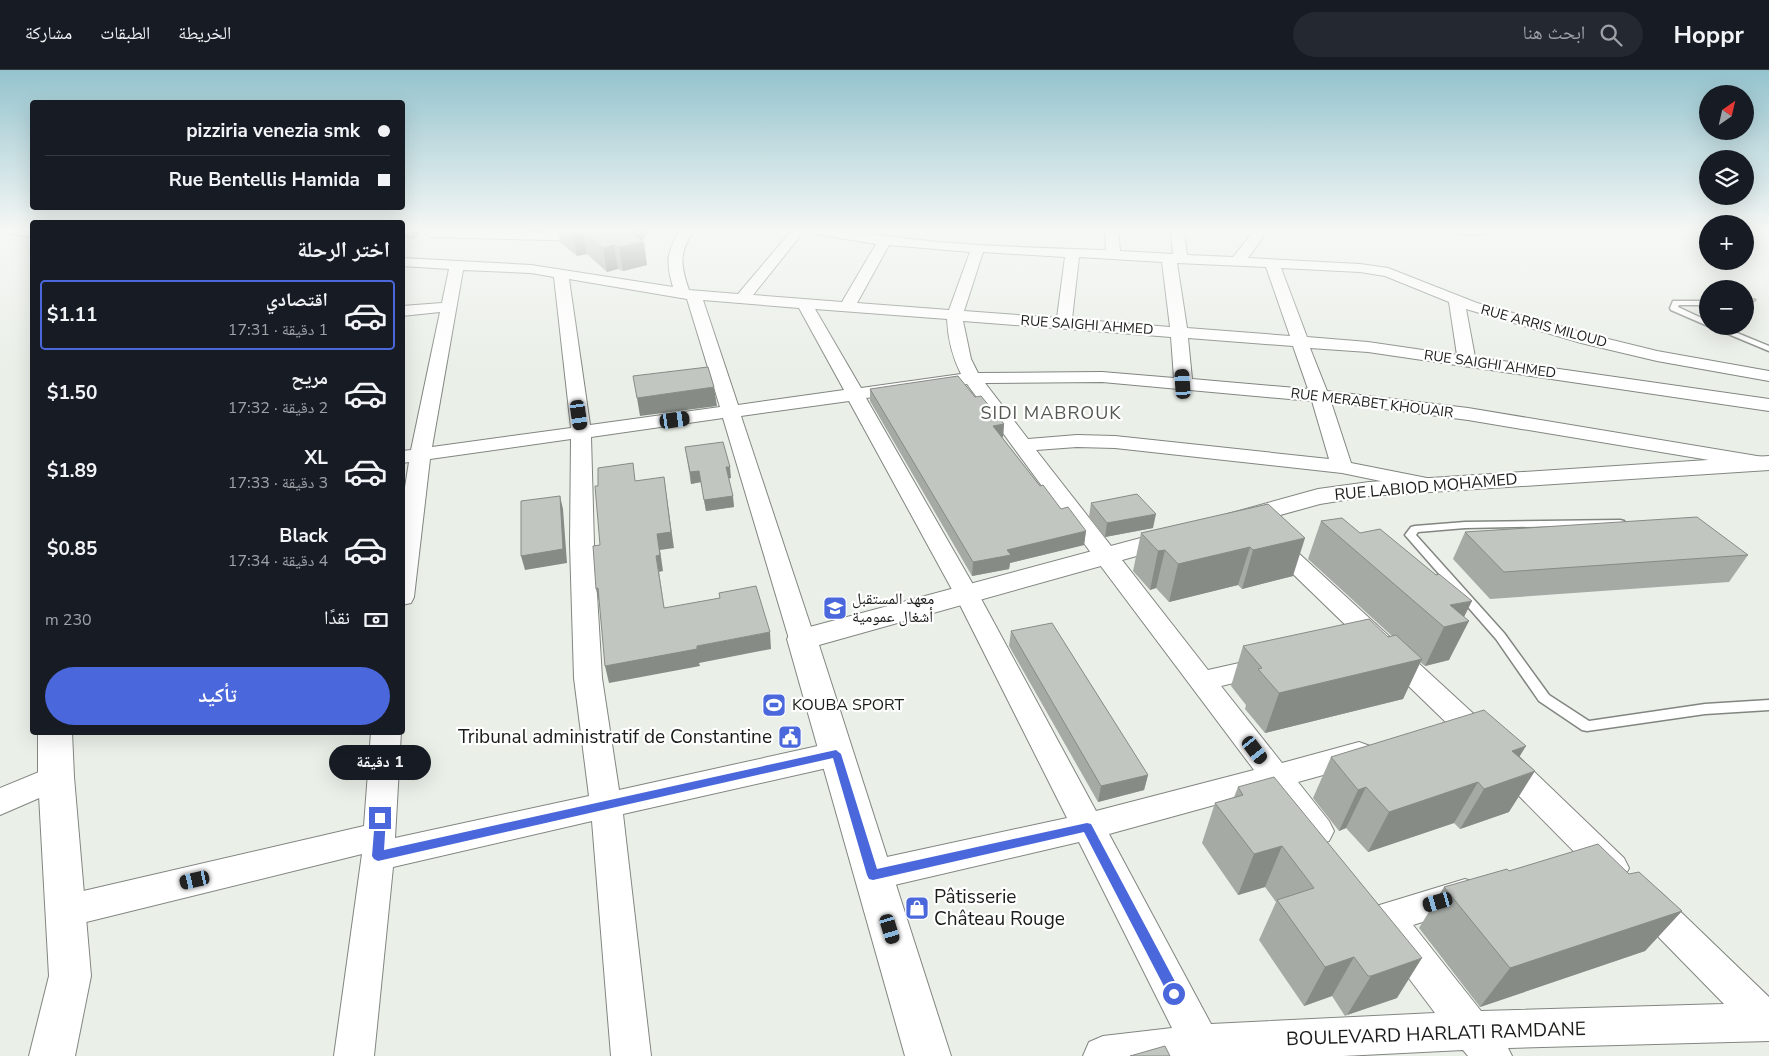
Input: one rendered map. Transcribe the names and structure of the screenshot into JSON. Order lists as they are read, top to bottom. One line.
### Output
{"streets":{"street":["RUE SAIGHI AHMED","RUE ARRIS MILOUD","RUE MERABET KHOUAIR","RUE LABIOD MOHAMED","BOULEVARD HARLATI RAMDANE"]},"crossings":[["RUE MERABET KHOUAIR","RUE LABIOD MOHAMED"]],"districts":["SIDI MABROUK"],"places":{"school or university":["معهد المستقبل أشغال عمومية"],"sports":["KOUBA SPORT"],"public building":["Tribunal administratif de Constantine"],"shop":["Pâtisserie Château Rouge"]},"north":"top right","page":{"header":"Hoppr","search":"ابحث هنا","nav":["الخريطة","الطبقات","مشاركة"],"map_buttons":["+","−"],"banner":["pizziria venezia smk","Rue Bentellis Hamida"],"heading":"اختر الرحلة","list":[{"name":"اقتصادي","note":"1 دقيقة · 17:31","value":"$1.11"},{"name":"مريح","note":"2 دقيقة · 17:32","value":"$1.50"},{"name":"XL","note":"3 دقيقة · 17:33","value":"$1.89"},{"name":"Black","note":"4 دقيقة · 17:34","value":"$0.85"}],"pay":["نقدًا","230 m"],"buttons":"تأكيد","bubble":"1 دقيقة"}}
